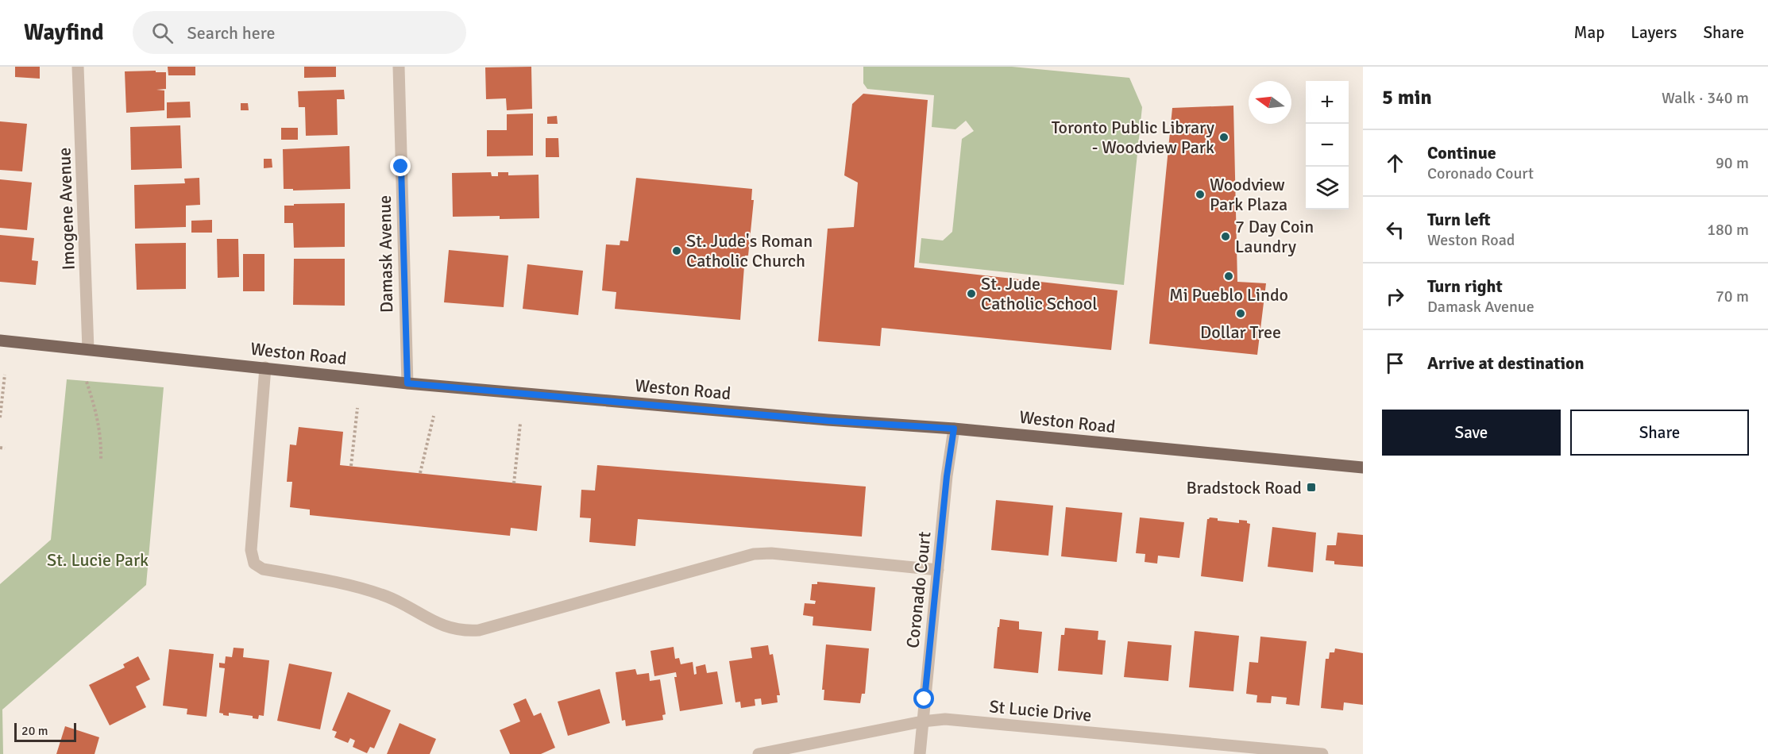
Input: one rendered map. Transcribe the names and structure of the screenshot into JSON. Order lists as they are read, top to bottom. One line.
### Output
{"streets":{"main road":["Weston Road"],"street":["Imogene Avenue","Damask Avenue","Coronado Court","St Lucie Drive"]},"crossings":[["Imogene Avenue","Weston Road"],["Damask Avenue","Weston Road"],["Weston Road","Coronado Court"],["Coronado Court","St Lucie Drive"]],"parks":["St. Lucie Park"],"places":{"other":["Toronto Public Library - Woodview Park","Woodview Park Plaza","7 Day Coin Laundry","St. Jude's Roman Catholic Church","Mi Pueblo Lindo","St. Jude Catholic School","Dollar Tree"],"transit":["Bradstock Road"]},"scale_bar":"20 m","north":"left","page":{"header":"Wayfind","search":"Search here","nav":["Map","Layers","Share"],"heading":["5 min","Walk · 340 m"],"map_buttons":["+","−"],"list":[["Continue","Coronado Court","90 m"],["Turn left","Weston Road","180 m"],["Turn right","Damask Avenue","70 m"],"Arrive at destination"],"buttons":["Save","Share"],"scale":"20 m"}}
